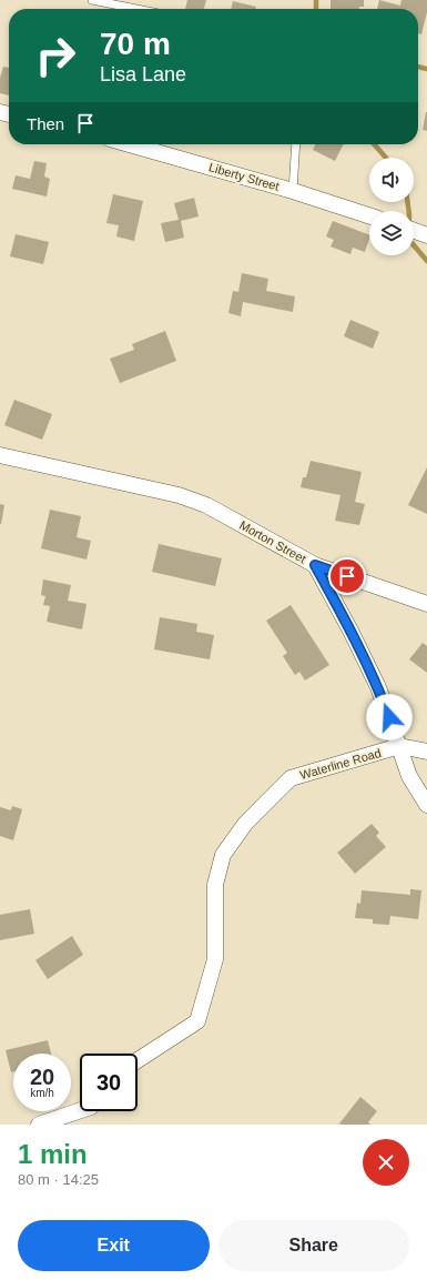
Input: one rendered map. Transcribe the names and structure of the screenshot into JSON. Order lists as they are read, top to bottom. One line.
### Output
{"streets":{"street":["Liberty Street","Morton Street","Waterline Road"]},"crossings":[["Morton Street","Waterline Road"]],"page":{"turn":["70 m","Lisa Lane"],"then":"Then","speed":"20 km/h","limit":"30","heading":["1 min","80 m · 14:25"],"buttons":["Exit","Share"]}}
